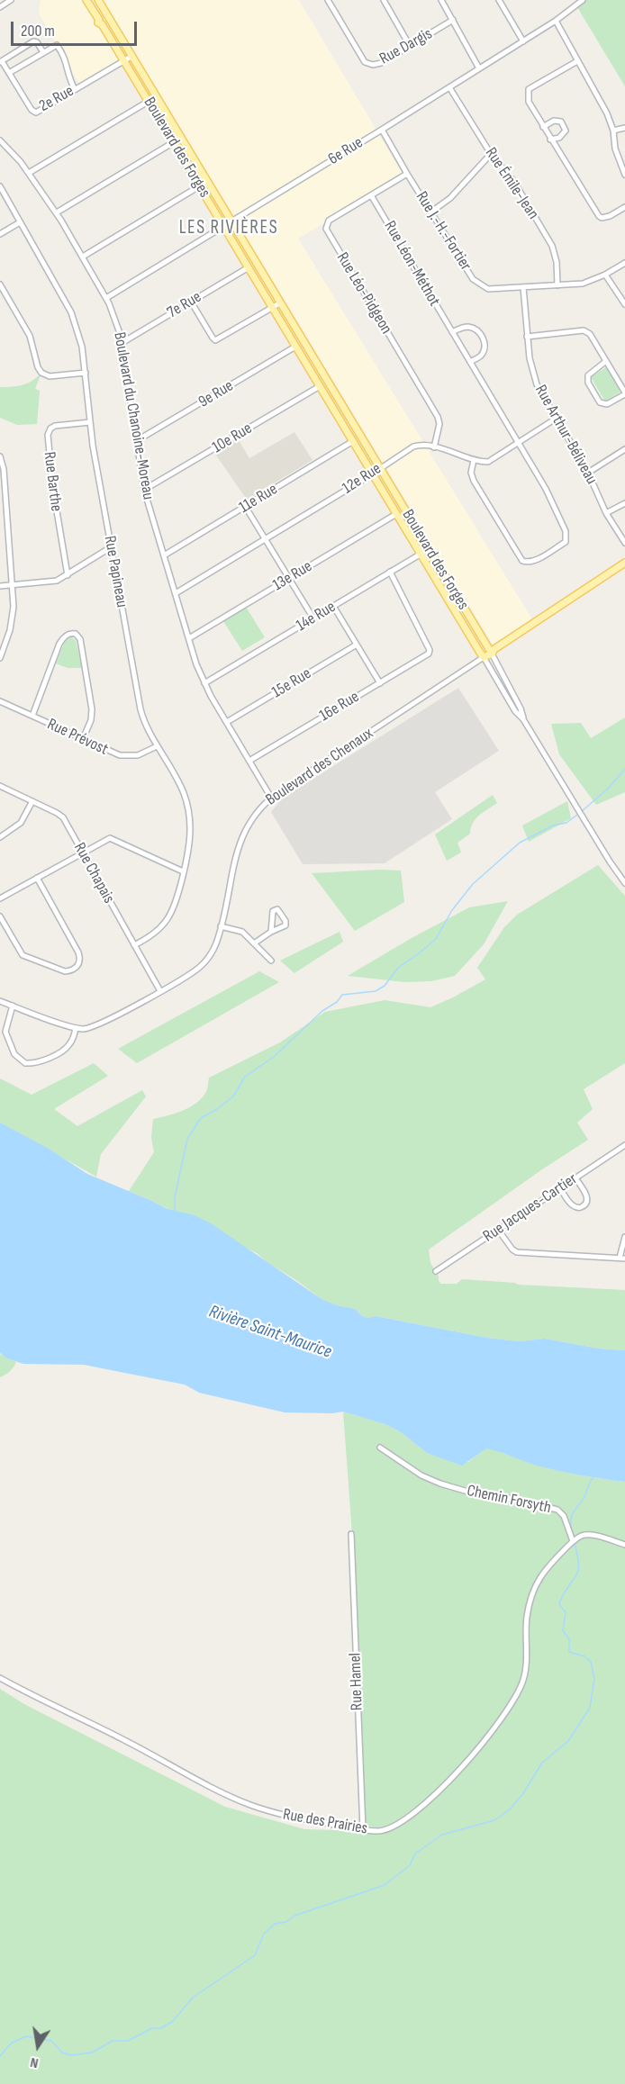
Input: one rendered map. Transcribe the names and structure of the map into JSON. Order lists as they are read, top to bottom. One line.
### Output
{"streets":{"main road":["Boulevard des Forges","Boulevard des Chenaux"],"street":["Rue Dargis","2e Rue","6e Rue","Rue Émile-Jean","Rue J.-H.-Fortier","Rue Léon-Méthot","Rue Léo-Pidgeon","7e Rue","9e Rue","Boulevard du Chanoine-Moreau","Rue Arthur-Béliveau","10e Rue","12e Rue","Rue Barthe","11e Rue","Rue Papineau","13e Rue","14e Rue","15e Rue","16e Rue","Rue Prévost","Rue Chapais","Rue Jacques-Cartier","Chemin Forsyth","Rue Hamel","Rue des Prairies"]},"crossings":[["2e Rue","Boulevard des Forges"],["Boulevard des Forges","6e Rue"],["Boulevard des Forges","7e Rue"],["Boulevard des Forges","9e Rue"],["Boulevard des Forges","10e Rue"],["Boulevard des Forges","12e Rue"],["Boulevard des Forges","11e Rue"],["Boulevard des Forges","13e Rue"],["Boulevard des Forges","14e Rue"],["Boulevard des Forges","Boulevard des Chenaux"],["6e Rue","Rue Émile-Jean"],["6e Rue","Rue J.-H.-Fortier"],["6e Rue","Boulevard du Chanoine-Moreau"],["Rue Émile-Jean","Rue J.-H.-Fortier"],["Rue J.-H.-Fortier","Rue Léo-Pidgeon"],["Rue J.-H.-Fortier","Rue Arthur-Béliveau"],["Rue Léon-Méthot","Rue Léo-Pidgeon"],["Rue Léon-Méthot","12e Rue"],["Rue Léo-Pidgeon","12e Rue"],["7e Rue","Boulevard du Chanoine-Moreau"],["9e Rue","Boulevard du Chanoine-Moreau"],["Boulevard du Chanoine-Moreau","10e Rue"],["Boulevard du Chanoine-Moreau","12e Rue"],["Boulevard du Chanoine-Moreau","11e Rue"],["Boulevard du Chanoine-Moreau","13e Rue"],["Boulevard du Chanoine-Moreau","14e Rue"],["Boulevard du Chanoine-Moreau","15e Rue"],["Boulevard du Chanoine-Moreau","16e Rue"],["Boulevard du Chanoine-Moreau","Boulevard des Chenaux"],["Rue Arthur-Béliveau","12e Rue"],["Rue Barthe","Rue Papineau"],["Rue Papineau","Rue Prévost"],["Rue Papineau","Rue Chapais"],["14e Rue","16e Rue"],["Boulevard des Chenaux","Rue Chapais"],["Chemin Forsyth","Rue des Prairies"],["Rue Hamel","Rue des Prairies"]],"districts":["LES RIVIÈRES"],"water":["Rivière Saint-Maurice"],"scale_bar":"200 m","north":"bottom"}
